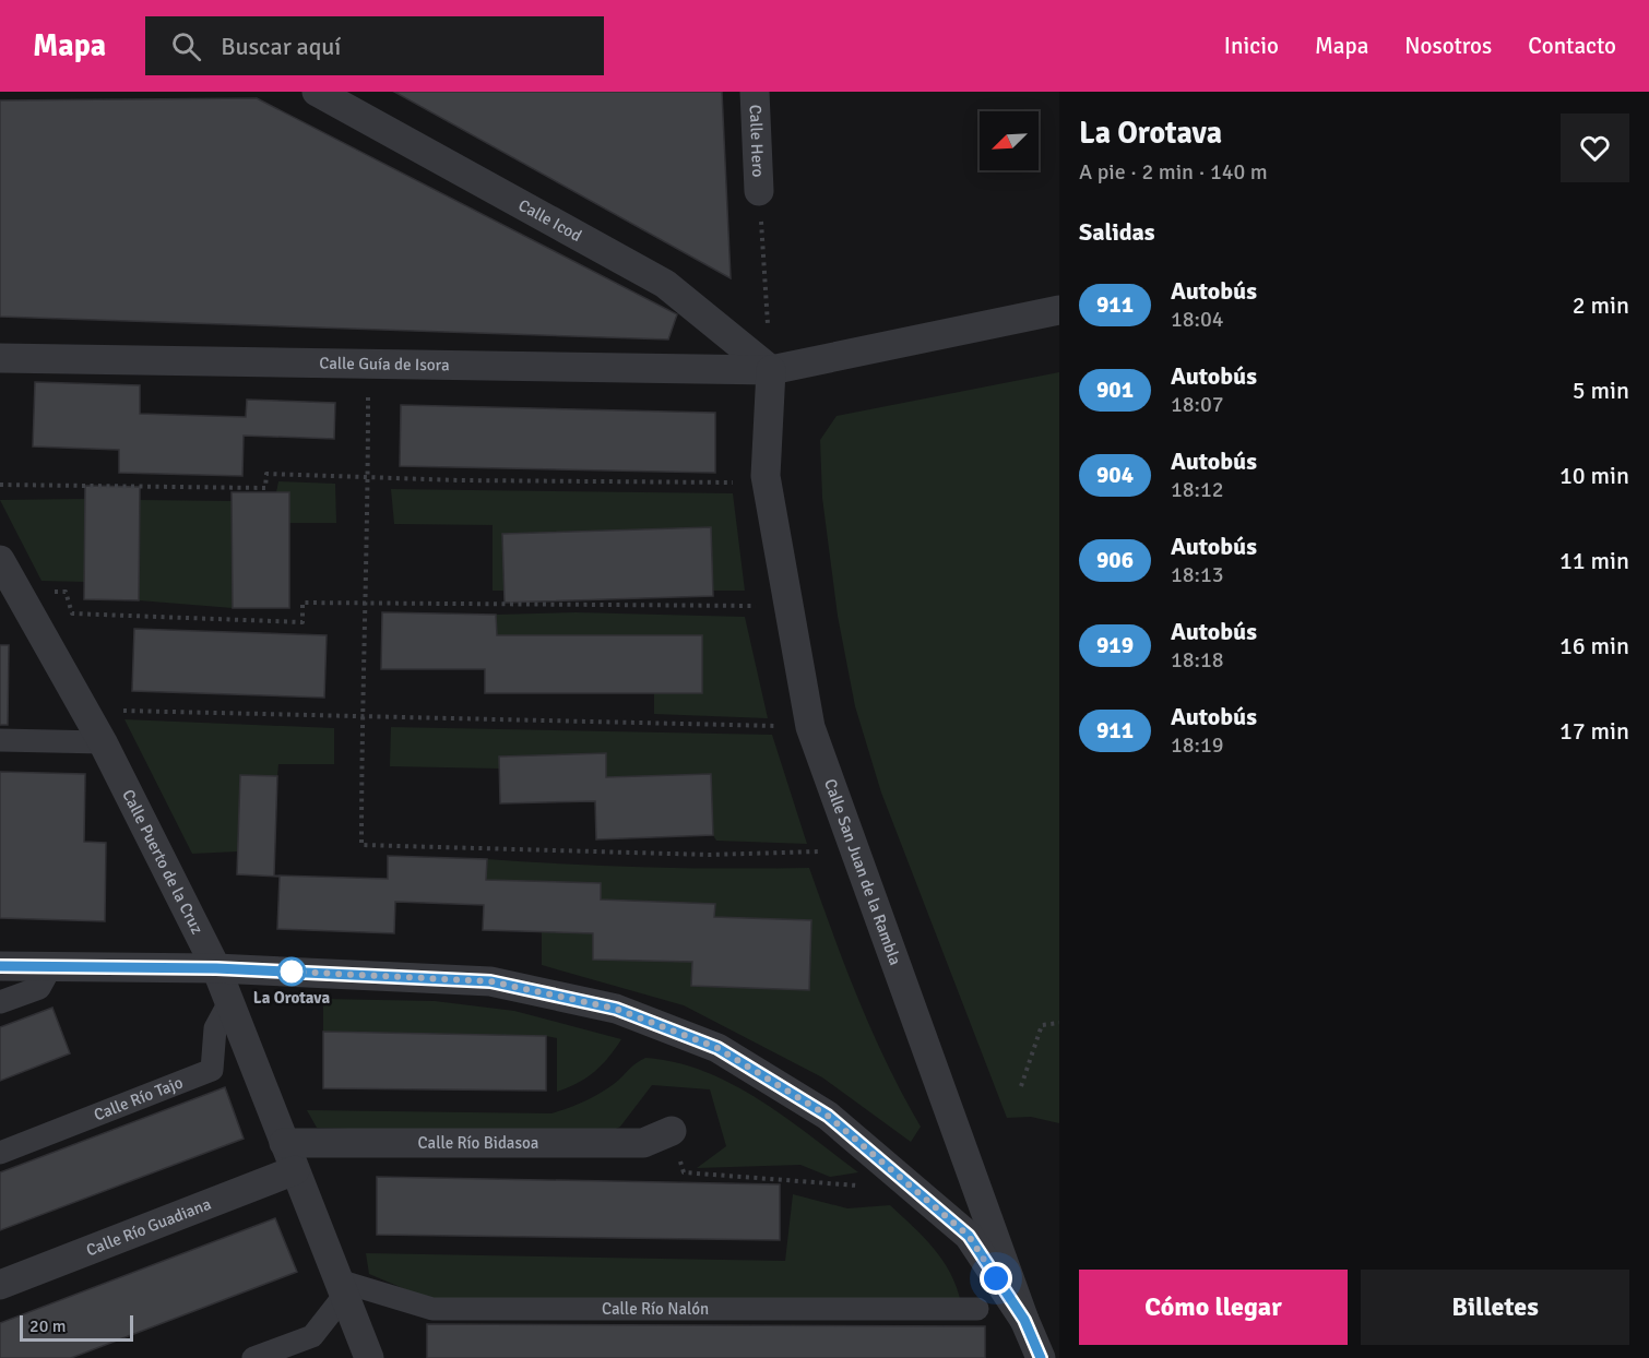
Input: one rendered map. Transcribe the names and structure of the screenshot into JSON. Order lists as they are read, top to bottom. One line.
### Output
{"streets":{"street":["Calle Hero","Calle Icod","Calle Guía de Isora","Calle Puerto de la Cruz","Calle San Juan de la Rambla","Calle Río Tajo","Calle Río Bidasoa","Calle Río Guadiana","Calle Río Nalón"]},"crossings":[["Calle Icod","Calle Guía de Isora"],["Calle Icod","Calle San Juan de la Rambla"],["Calle Guía de Isora","Calle San Juan de la Rambla"],["Calle Puerto de la Cruz","Calle Río Tajo"],["Calle Puerto de la Cruz","Calle Río Bidasoa"],["Calle Puerto de la Cruz","Calle Río Guadiana"],["Calle Puerto de la Cruz","Calle Río Nalón"]],"places":["La Orotava"],"lines":["bus line 911"],"scale_bar":"20 m","north":"bottom left","page":{"header":"Mapa","search":"Buscar aquí","nav":["Inicio","Mapa","Nosotros","Contacto"],"heading":[["La Orotava","A pie · 2 min · 140 m"],"Salidas"],"list":[{"mark":"911","name":"Autobús","note":"18:04","value":"2 min"},{"mark":"901","name":"Autobús","note":"18:07","value":"5 min"},{"mark":"904","name":"Autobús","note":"18:12","value":"10 min"},{"mark":"906","name":"Autobús","note":"18:13","value":"11 min"},{"mark":"919","name":"Autobús","note":"18:18","value":"16 min"},{"mark":"911","name":"Autobús","note":"18:19","value":"17 min"}],"buttons":["Cómo llegar","Billetes"],"scale":"20 m"}}
